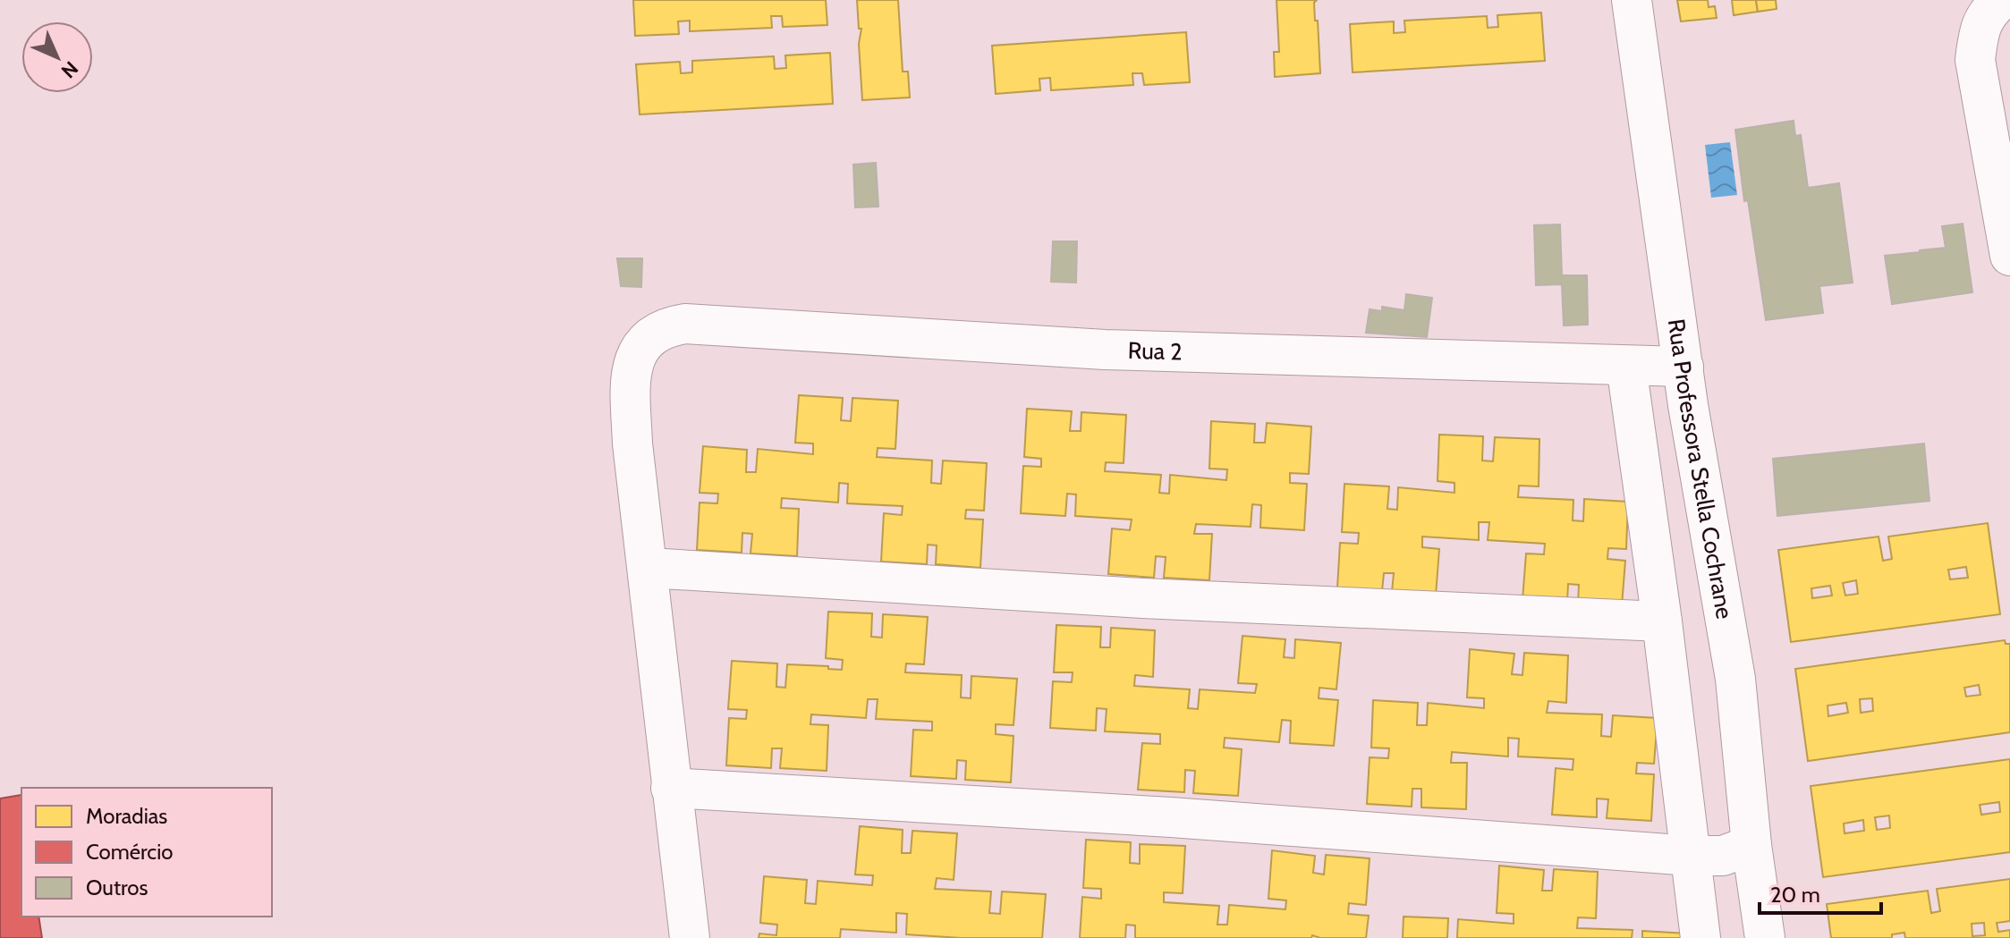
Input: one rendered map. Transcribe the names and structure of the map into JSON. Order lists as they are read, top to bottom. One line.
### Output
{"streets":{"street":["Rua 2","Rua Professora Stella Cochrane"]},"crossings":[["Rua 2","Rua Professora Stella Cochrane"]],"legend":["Moradias","Comércio","Outros"],"scale_bar":"20 m","north":"bottom right"}
